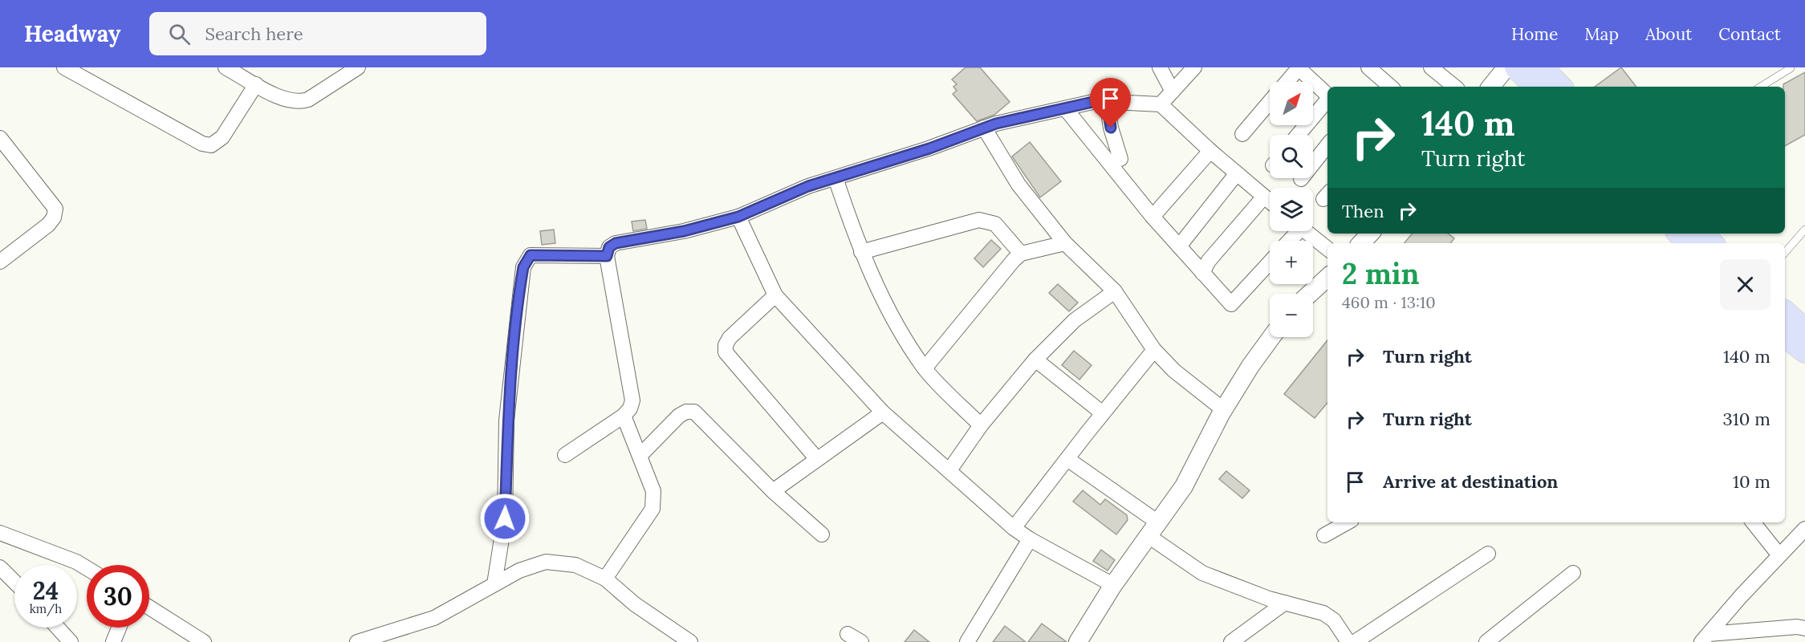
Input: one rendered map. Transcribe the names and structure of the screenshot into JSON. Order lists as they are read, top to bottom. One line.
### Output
{"north":"top right","page":{"header":"Headway","search":"Search here","nav":["Home","Map","About","Contact"],"map_buttons":["+","−"],"turn":["140 m","Turn right"],"then":"Then","heading":["2 min","460 m · 13:10"],"list":[{"name":"Turn right","value":"140 m"},{"name":"Turn right","value":"310 m"},{"name":"Arrive at destination","value":"10 m"}],"speed":"24 km/h","limit":"30"}}
